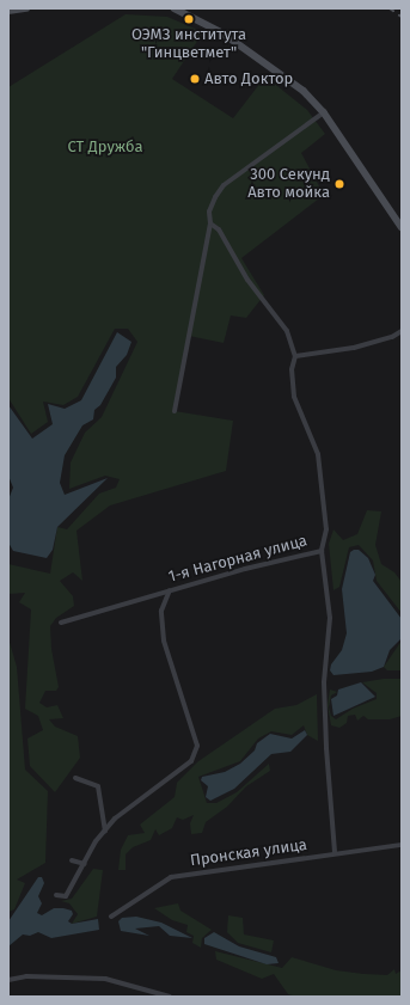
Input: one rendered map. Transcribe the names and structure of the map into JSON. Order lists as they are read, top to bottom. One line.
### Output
{"streets":{"street":["1-я Нагорная улица","Пронская улица"]},"crossings":[["1-я Нагорная улица","Пронская улица"]],"parks":["СТ Дружба"],"places":["ОЭМЗ института \"Гинцветмет\"","Авто Доктор","300 Секунд Авто мойка"]}
